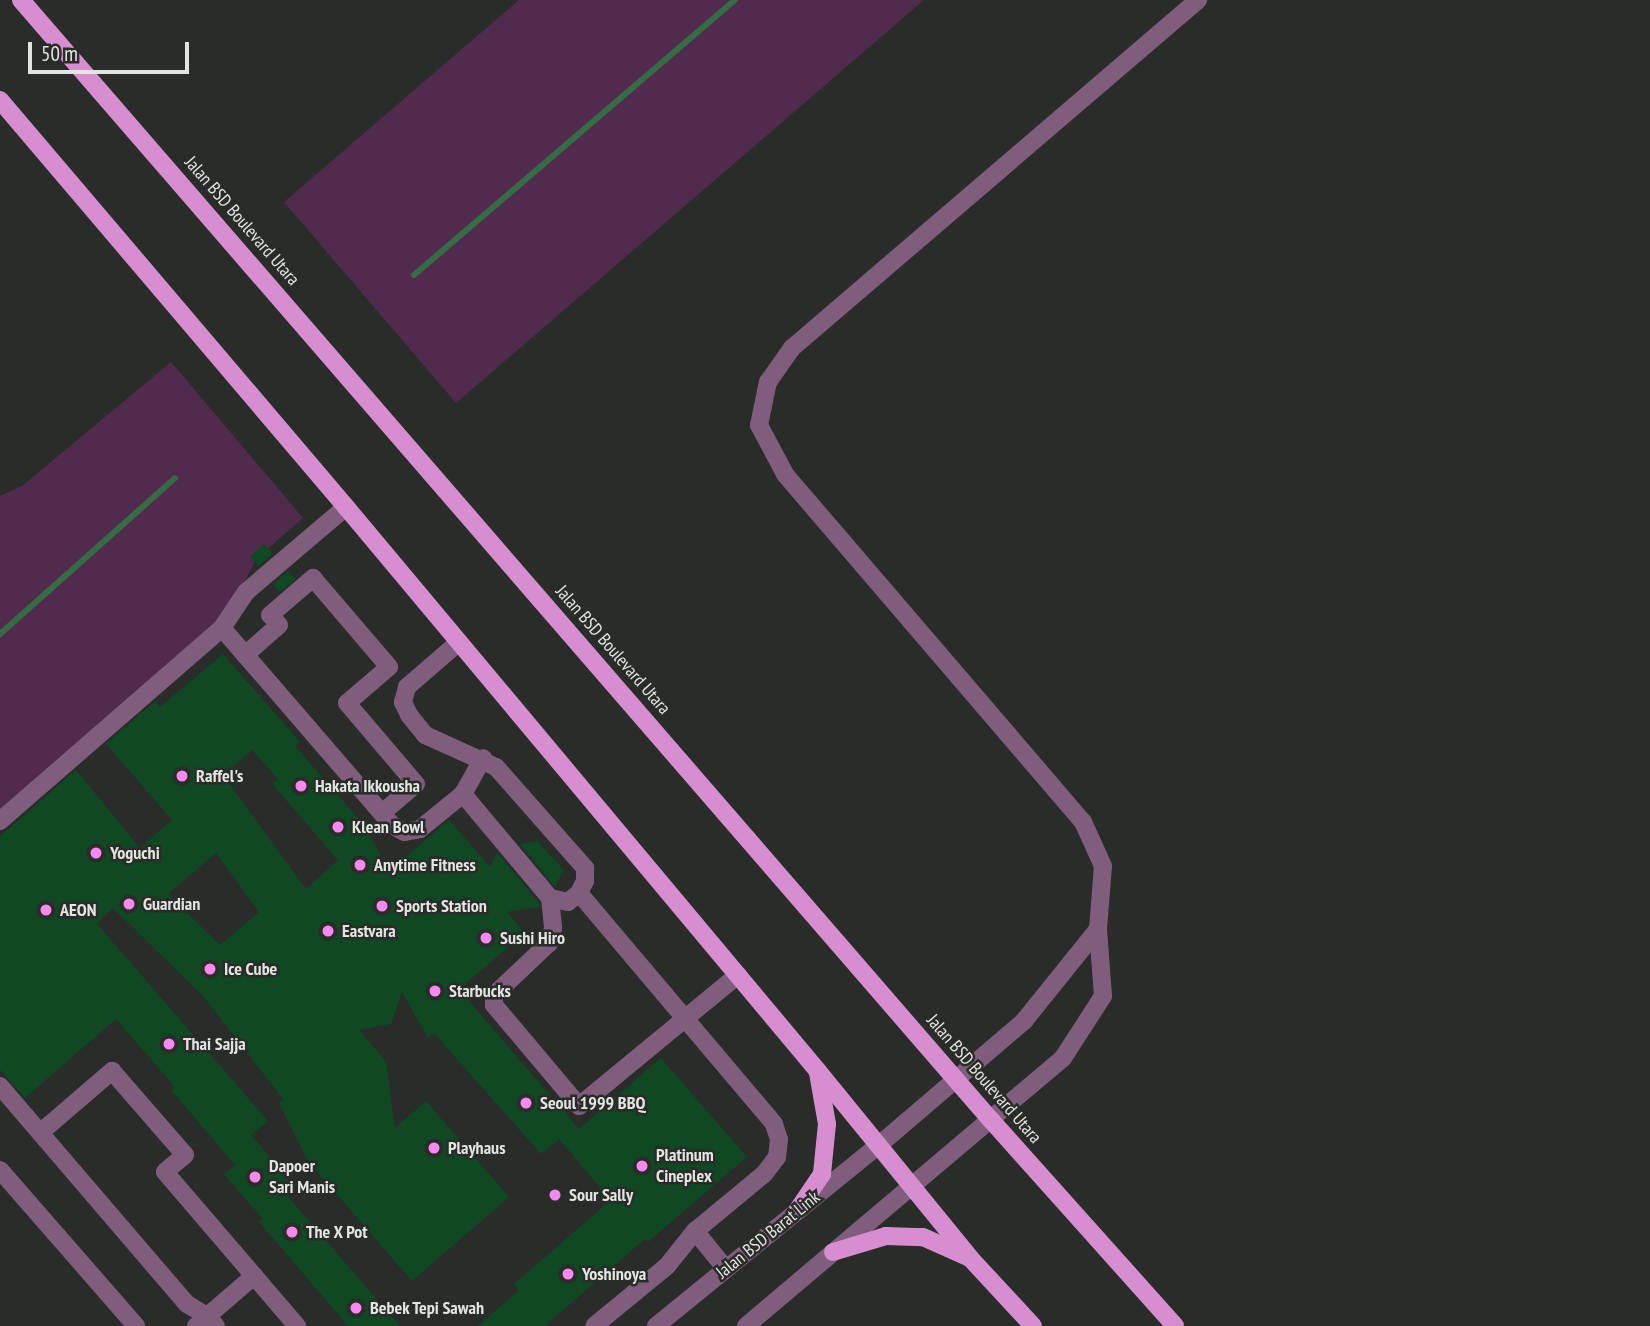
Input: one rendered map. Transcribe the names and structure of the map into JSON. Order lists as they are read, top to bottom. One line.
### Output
{"streets":{"main road":["Jalan BSD Boulevard Utara"],"street":["Jalan BSD Barat Link"]},"crossings":[["Jalan BSD Boulevard Utara","Jalan BSD Barat Link"]],"places":["Raffel's","Hakata Ikkousha","Klean Bowl","Yoguchi","Anytime Fitness","Guardian","Sports Station","AEON","Eastvara","Sushi Hiro","Ice Cube","Starbucks","Thai Sajja","Seoul 1999 BBQ","Playhaus","Platinum Cineplex","Dapoer Sari Manis","Sour Sally","The X Pot","Yoshinoya","Bebek Tepi Sawah"],"scale_bar":"50 m"}
